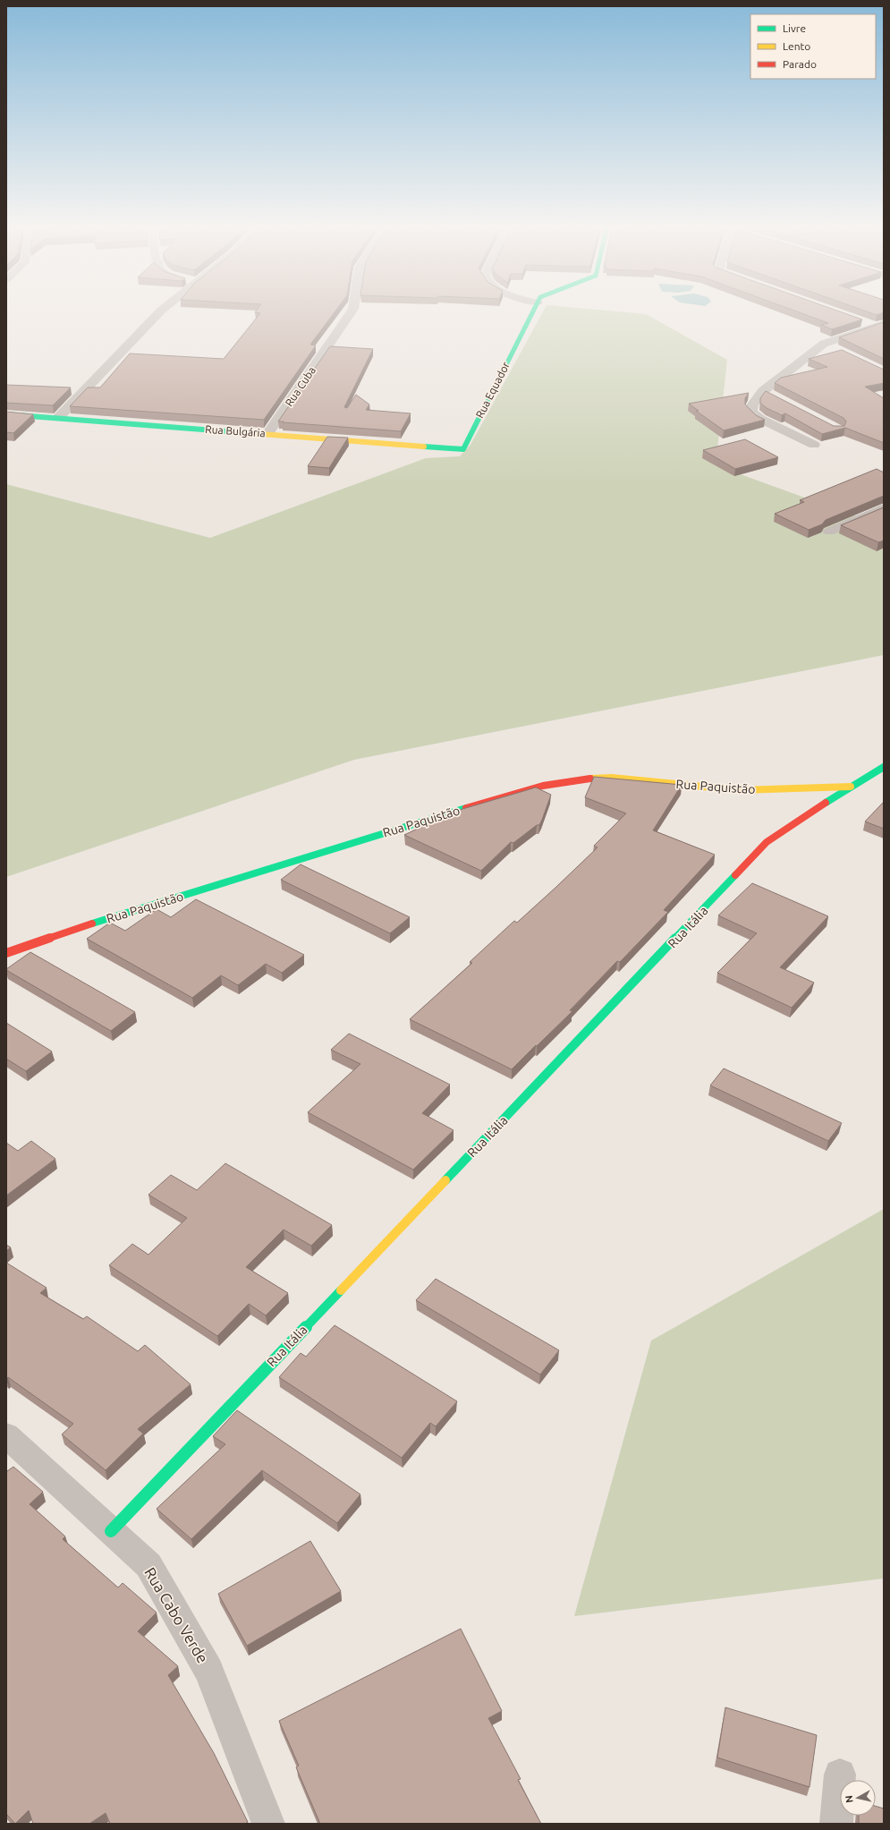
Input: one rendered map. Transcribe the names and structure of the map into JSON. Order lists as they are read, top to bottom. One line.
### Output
{"streets":{"street":["Rua Cuba","Rua Equador","Rua Bulgária","Rua Paquistão","Rua Itália","Rua Cabo Verde"]},"crossings":[["Rua Cuba","Rua Bulgária"],["Rua Equador","Rua Bulgária"],["Rua Paquistão","Rua Itália"],["Rua Itália","Rua Cabo Verde"]],"legend":["Livre","Lento","Parado"],"north":"left"}
